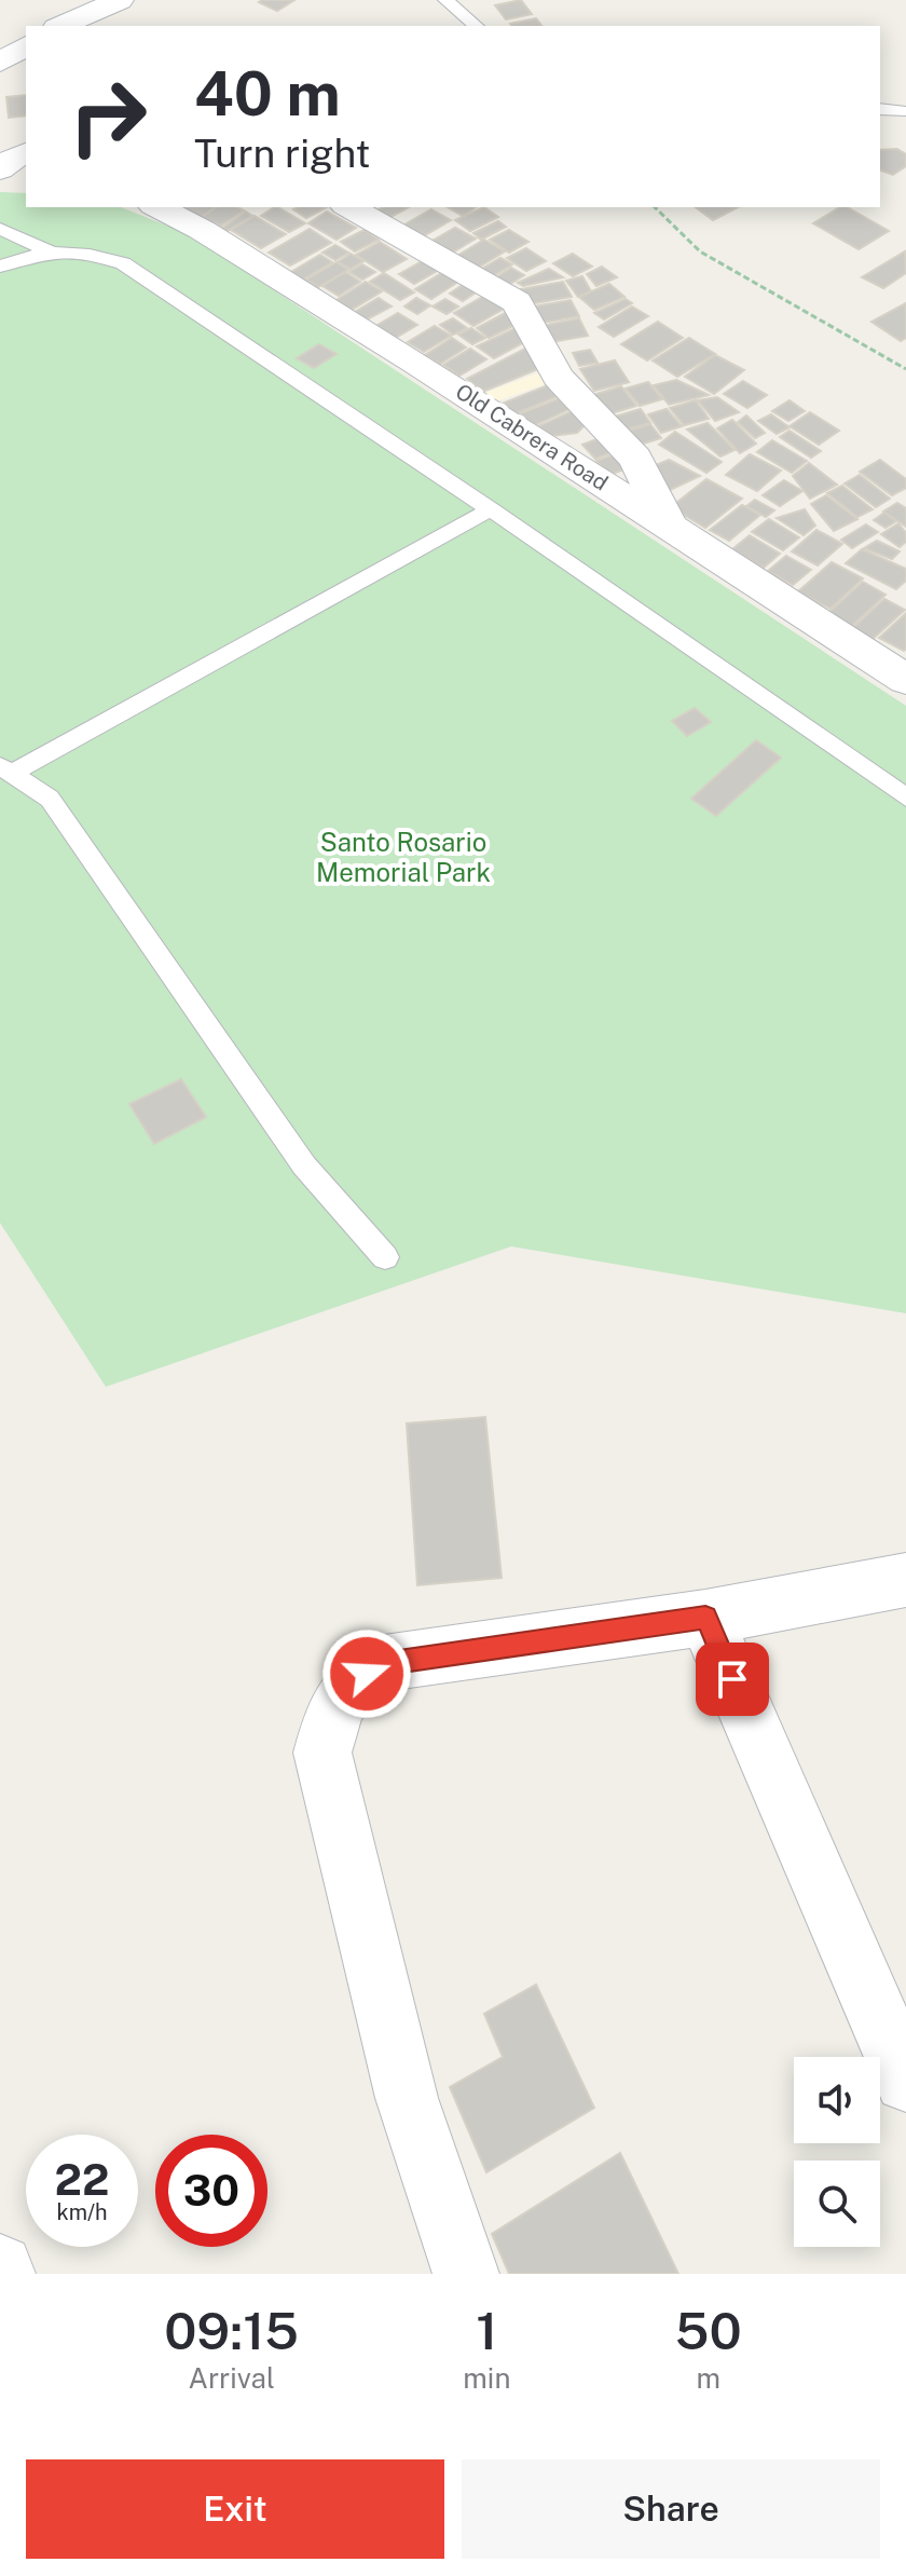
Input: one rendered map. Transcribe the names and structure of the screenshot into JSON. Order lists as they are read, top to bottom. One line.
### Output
{"streets":{"street":["Old Cabrera Road"]},"parks":["Santo Rosario Memorial Park"],"page":{"turn":["40 m","Turn right"],"speed":"22 km/h","limit":"30","eta":["09:15","Arrival","1","min","50","m"],"buttons":["Exit","Share"]}}
